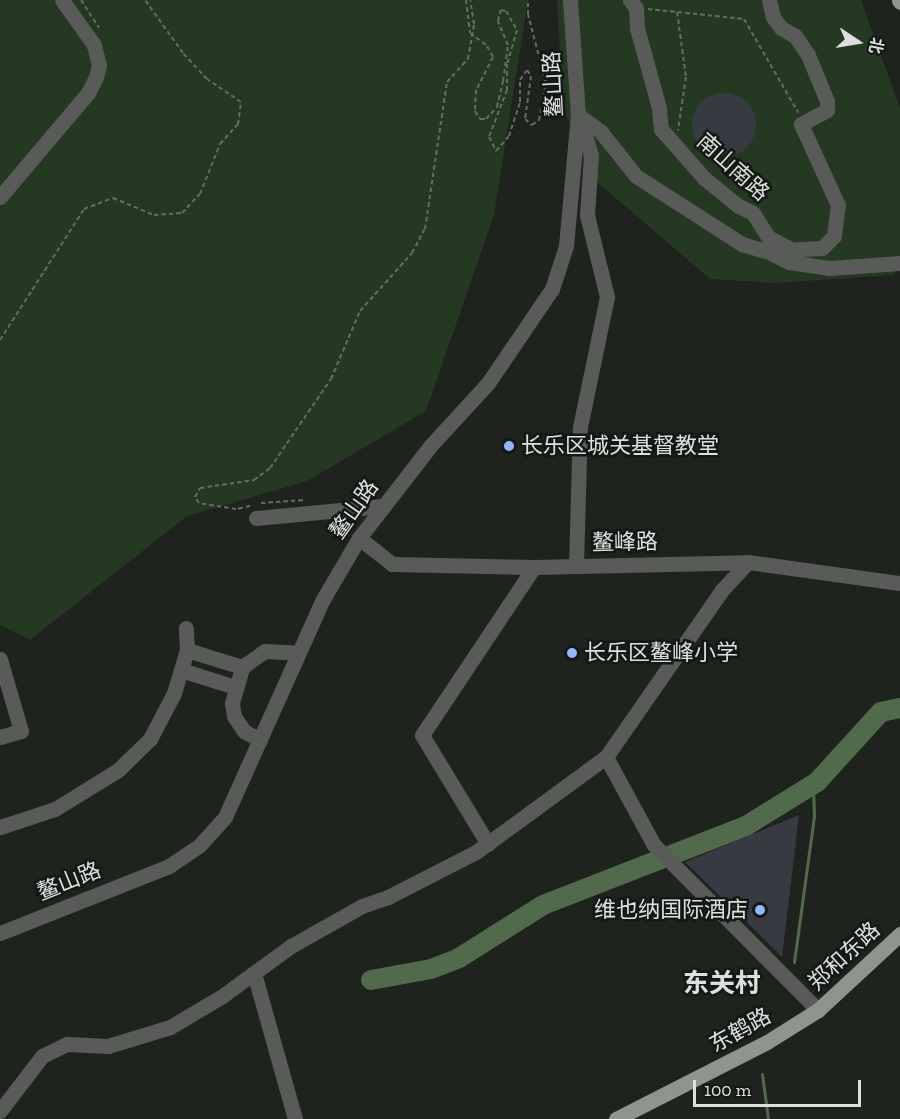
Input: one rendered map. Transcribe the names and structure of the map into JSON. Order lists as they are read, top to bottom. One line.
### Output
{"streets":{"main road":["郑和东路","东鹤路"],"street":["鳌山路","南山南路","鳌峰路"]},"crossings":[["鳌山路","鳌峰路"],["郑和东路","东鹤路"]],"districts":["东关村"],"places":["长乐区城关基督教堂","长乐区鳌峰小学","维也纳国际酒店"],"scale_bar":"100 m","north":"right"}
